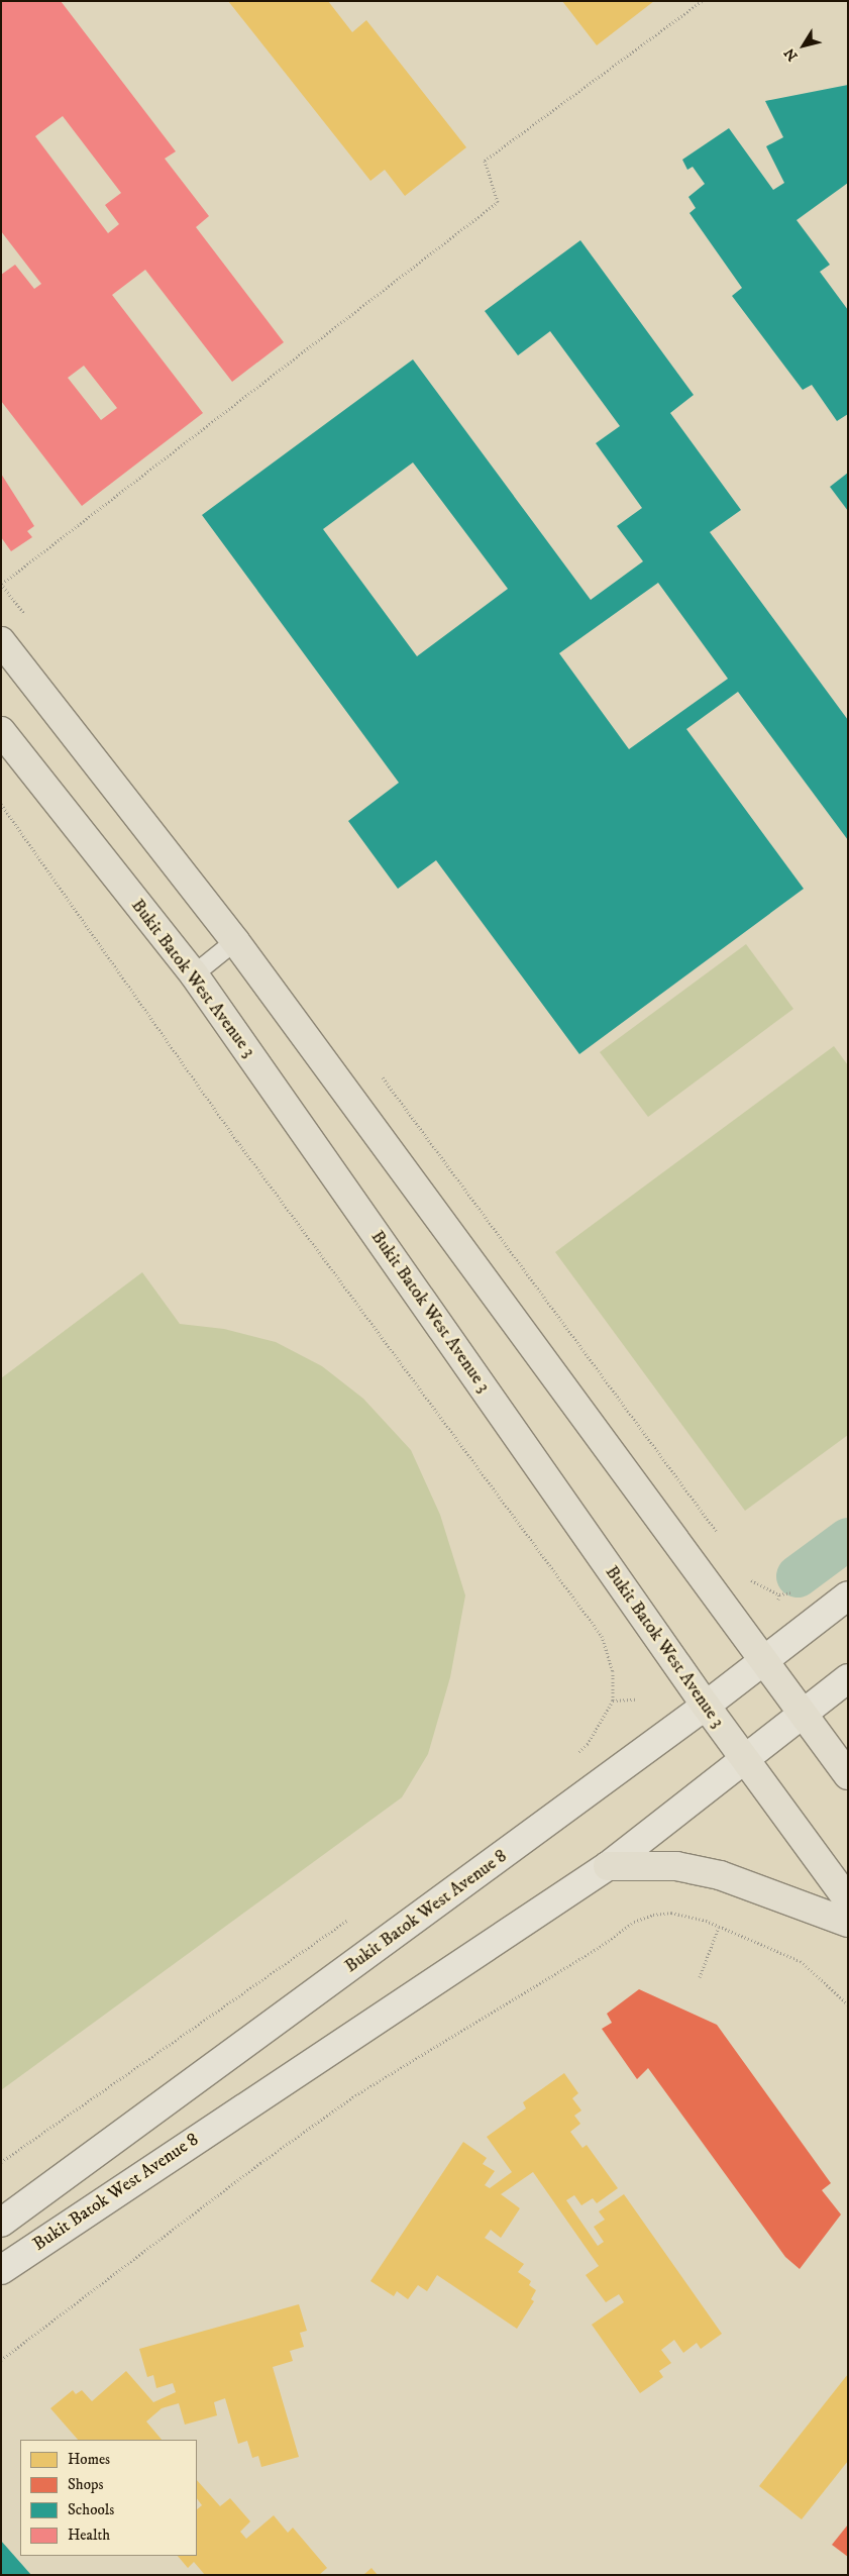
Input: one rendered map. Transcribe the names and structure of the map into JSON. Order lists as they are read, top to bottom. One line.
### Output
{"streets":{"main road":["Bukit Batok West Avenue 3"],"street":["Bukit Batok West Avenue 8"]},"crossings":[["Bukit Batok West Avenue 3","Bukit Batok West Avenue 8"]],"legend":["Homes","Shops","Schools","Health"],"north":"bottom left"}
